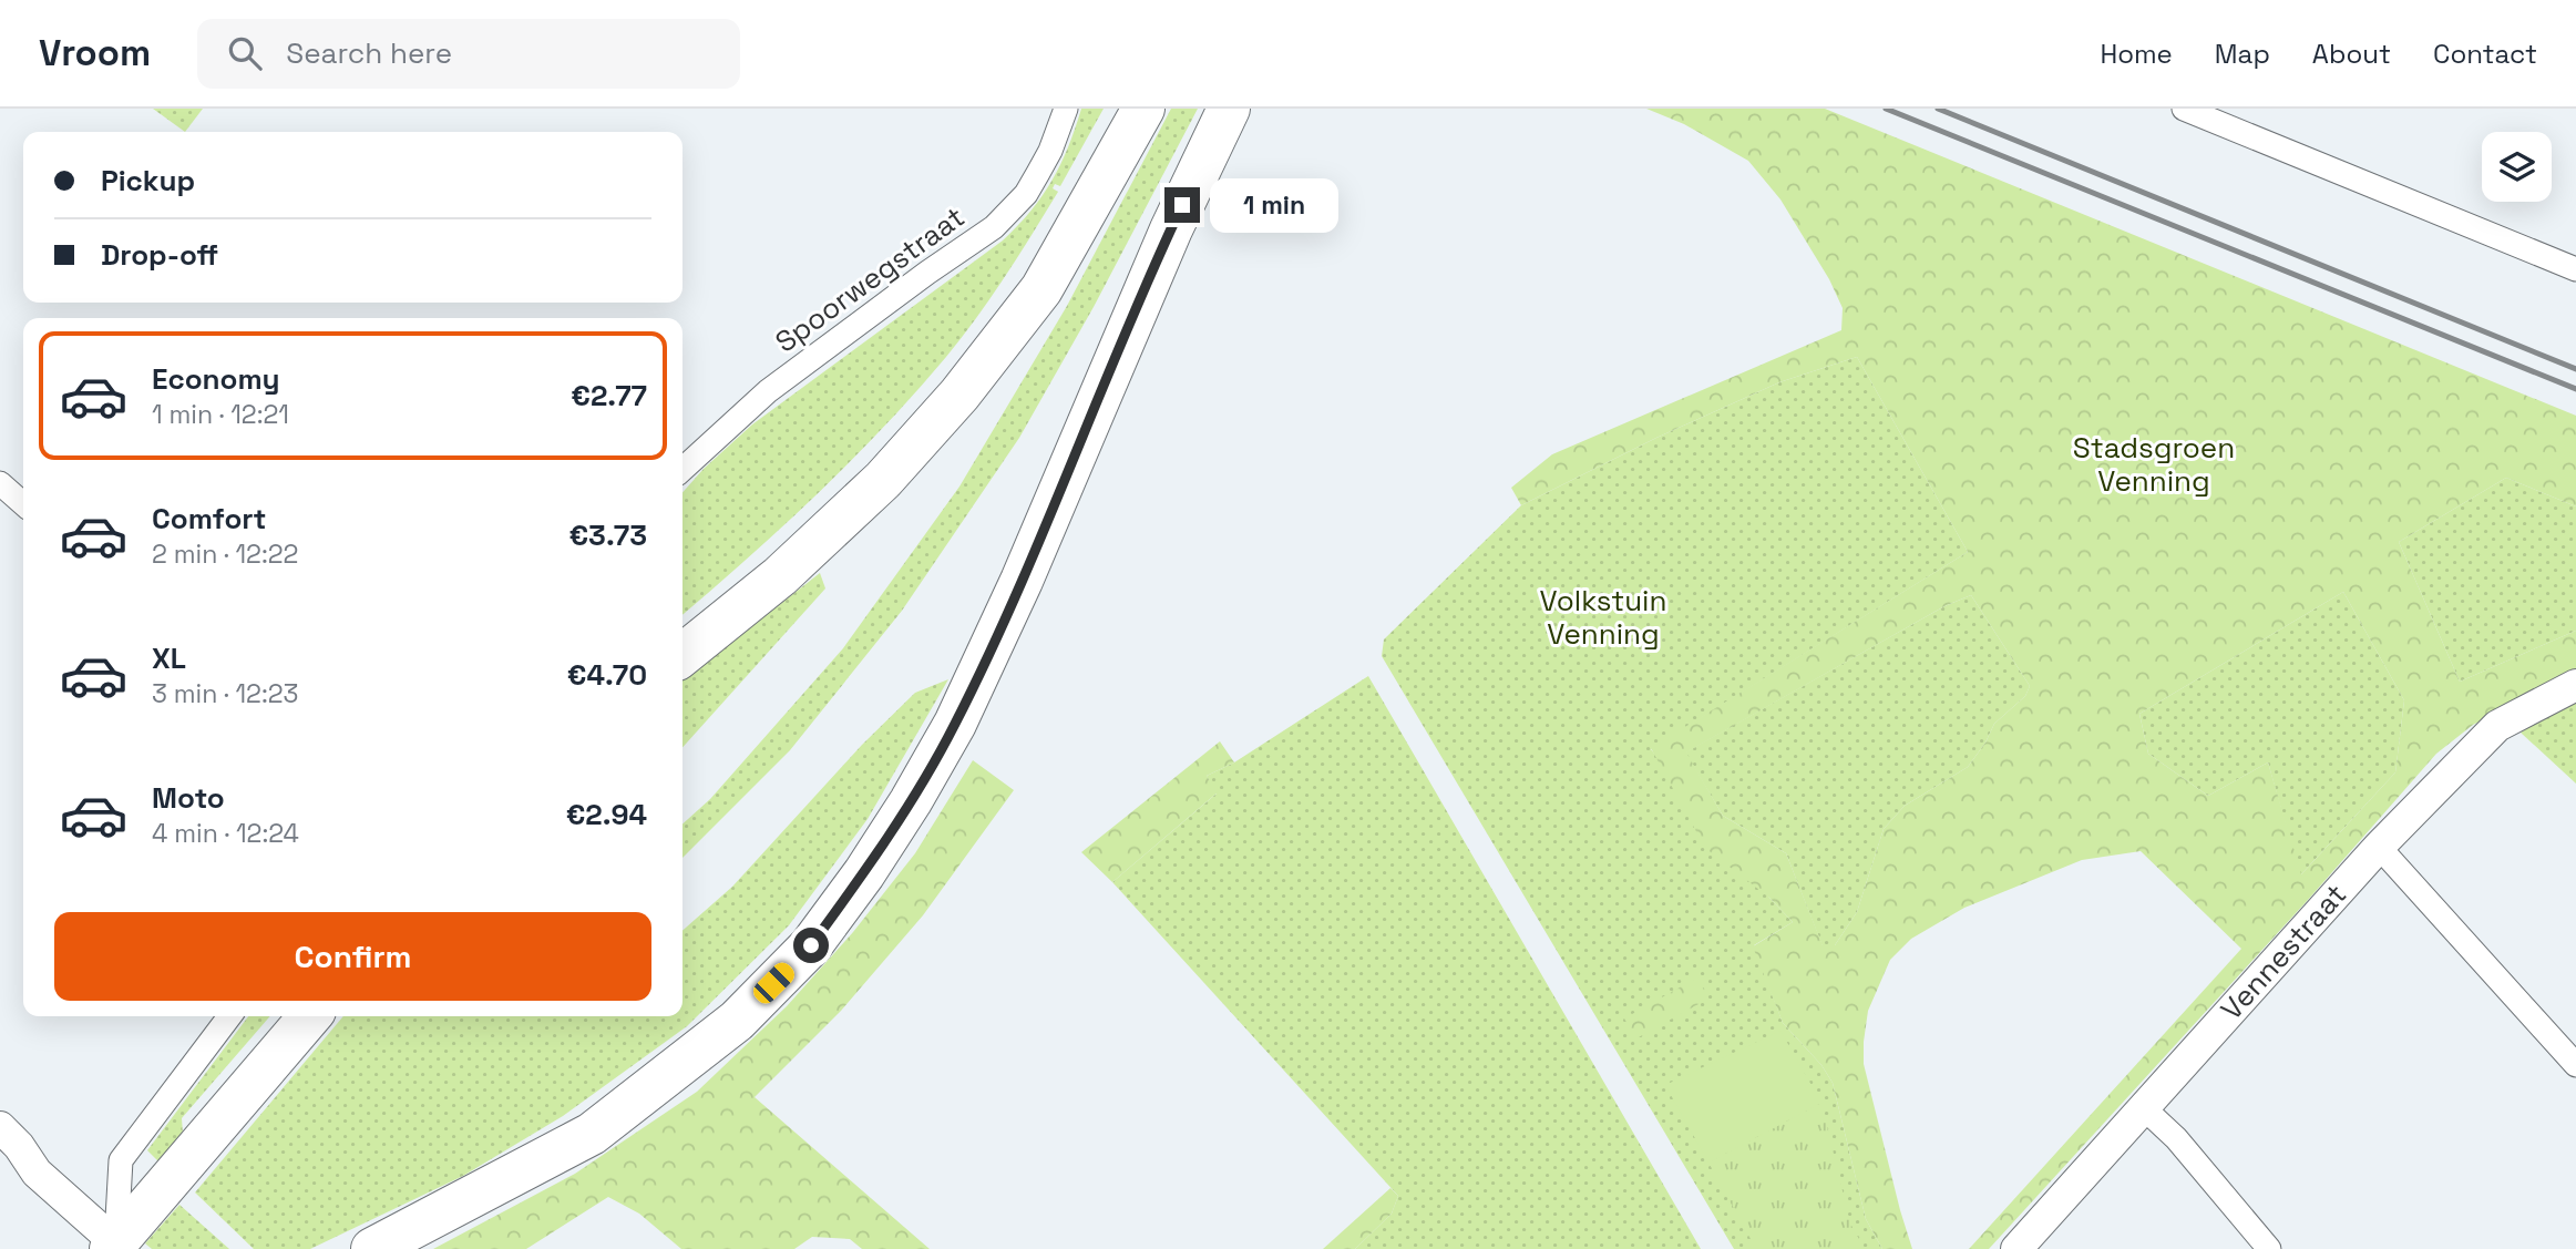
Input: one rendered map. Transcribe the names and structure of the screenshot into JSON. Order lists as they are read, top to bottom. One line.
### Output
{"streets":{"street":["Spoorwegstraat","Vennestraat"]},"parks":["Stadsgroen Venning","Volkstuin Venning"],"page":{"header":"Vroom","search":"Search here","nav":["Home","Map","About","Contact"],"banner":["Pickup","Drop-off"],"bubble":"1 min","list":[{"name":"Economy","note":"1 min · 12:21","value":"€2.77"},{"name":"Comfort","note":"2 min · 12:22","value":"€3.73"},{"name":"XL","note":"3 min · 12:23","value":"€4.70"},{"name":"Moto","note":"4 min · 12:24","value":"€2.94"}],"buttons":"Confirm"}}
